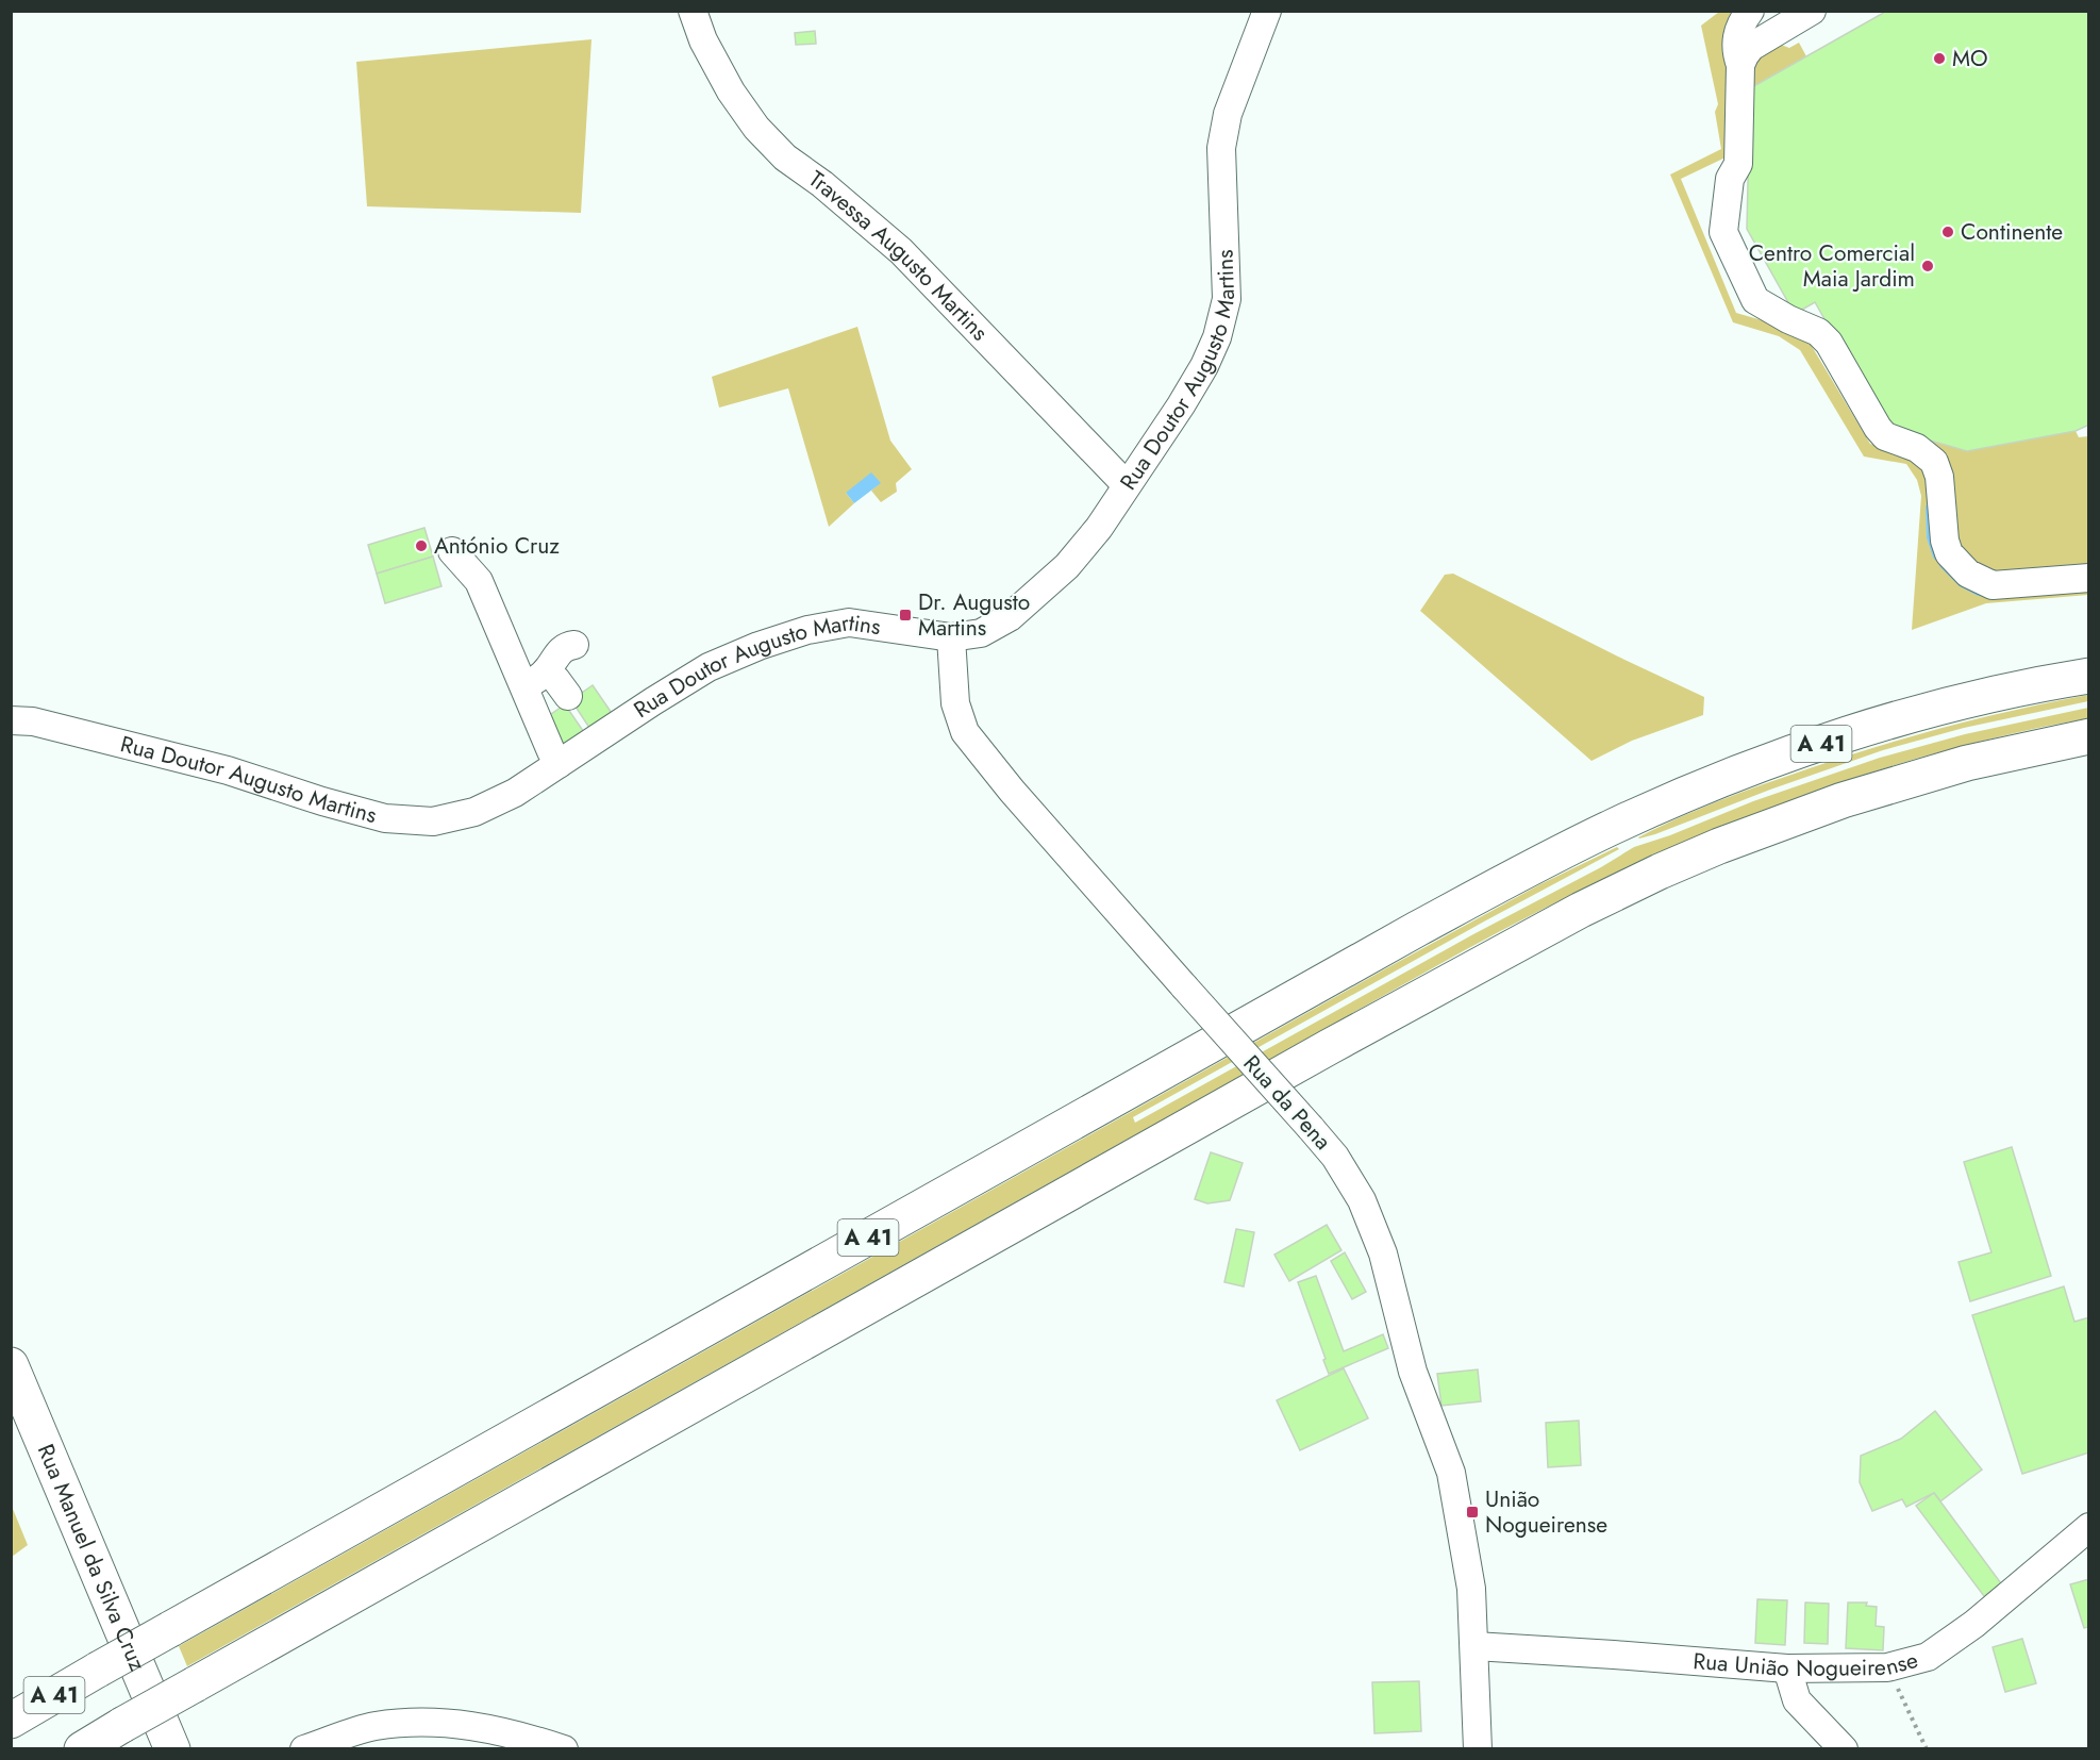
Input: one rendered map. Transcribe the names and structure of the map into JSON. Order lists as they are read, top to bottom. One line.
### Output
{"streets":{"main road":["A 41","Rua Manuel da Silva Cruz"],"street":["Travessa Augusto Martins","Rua Doutor Augusto Martins","Rua da Pena","Rua União Nogueirense"]},"crossings":[["Travessa Augusto Martins","Rua Doutor Augusto Martins"],["Rua Doutor Augusto Martins","Rua da Pena"],["Rua da Pena","Rua União Nogueirense"]],"places":{"other":["MO","Continente","Centro Comercial Maia Jardim","António Cruz"],"transit":["Dr. Augusto Martins","União Nogueirense"]}}
